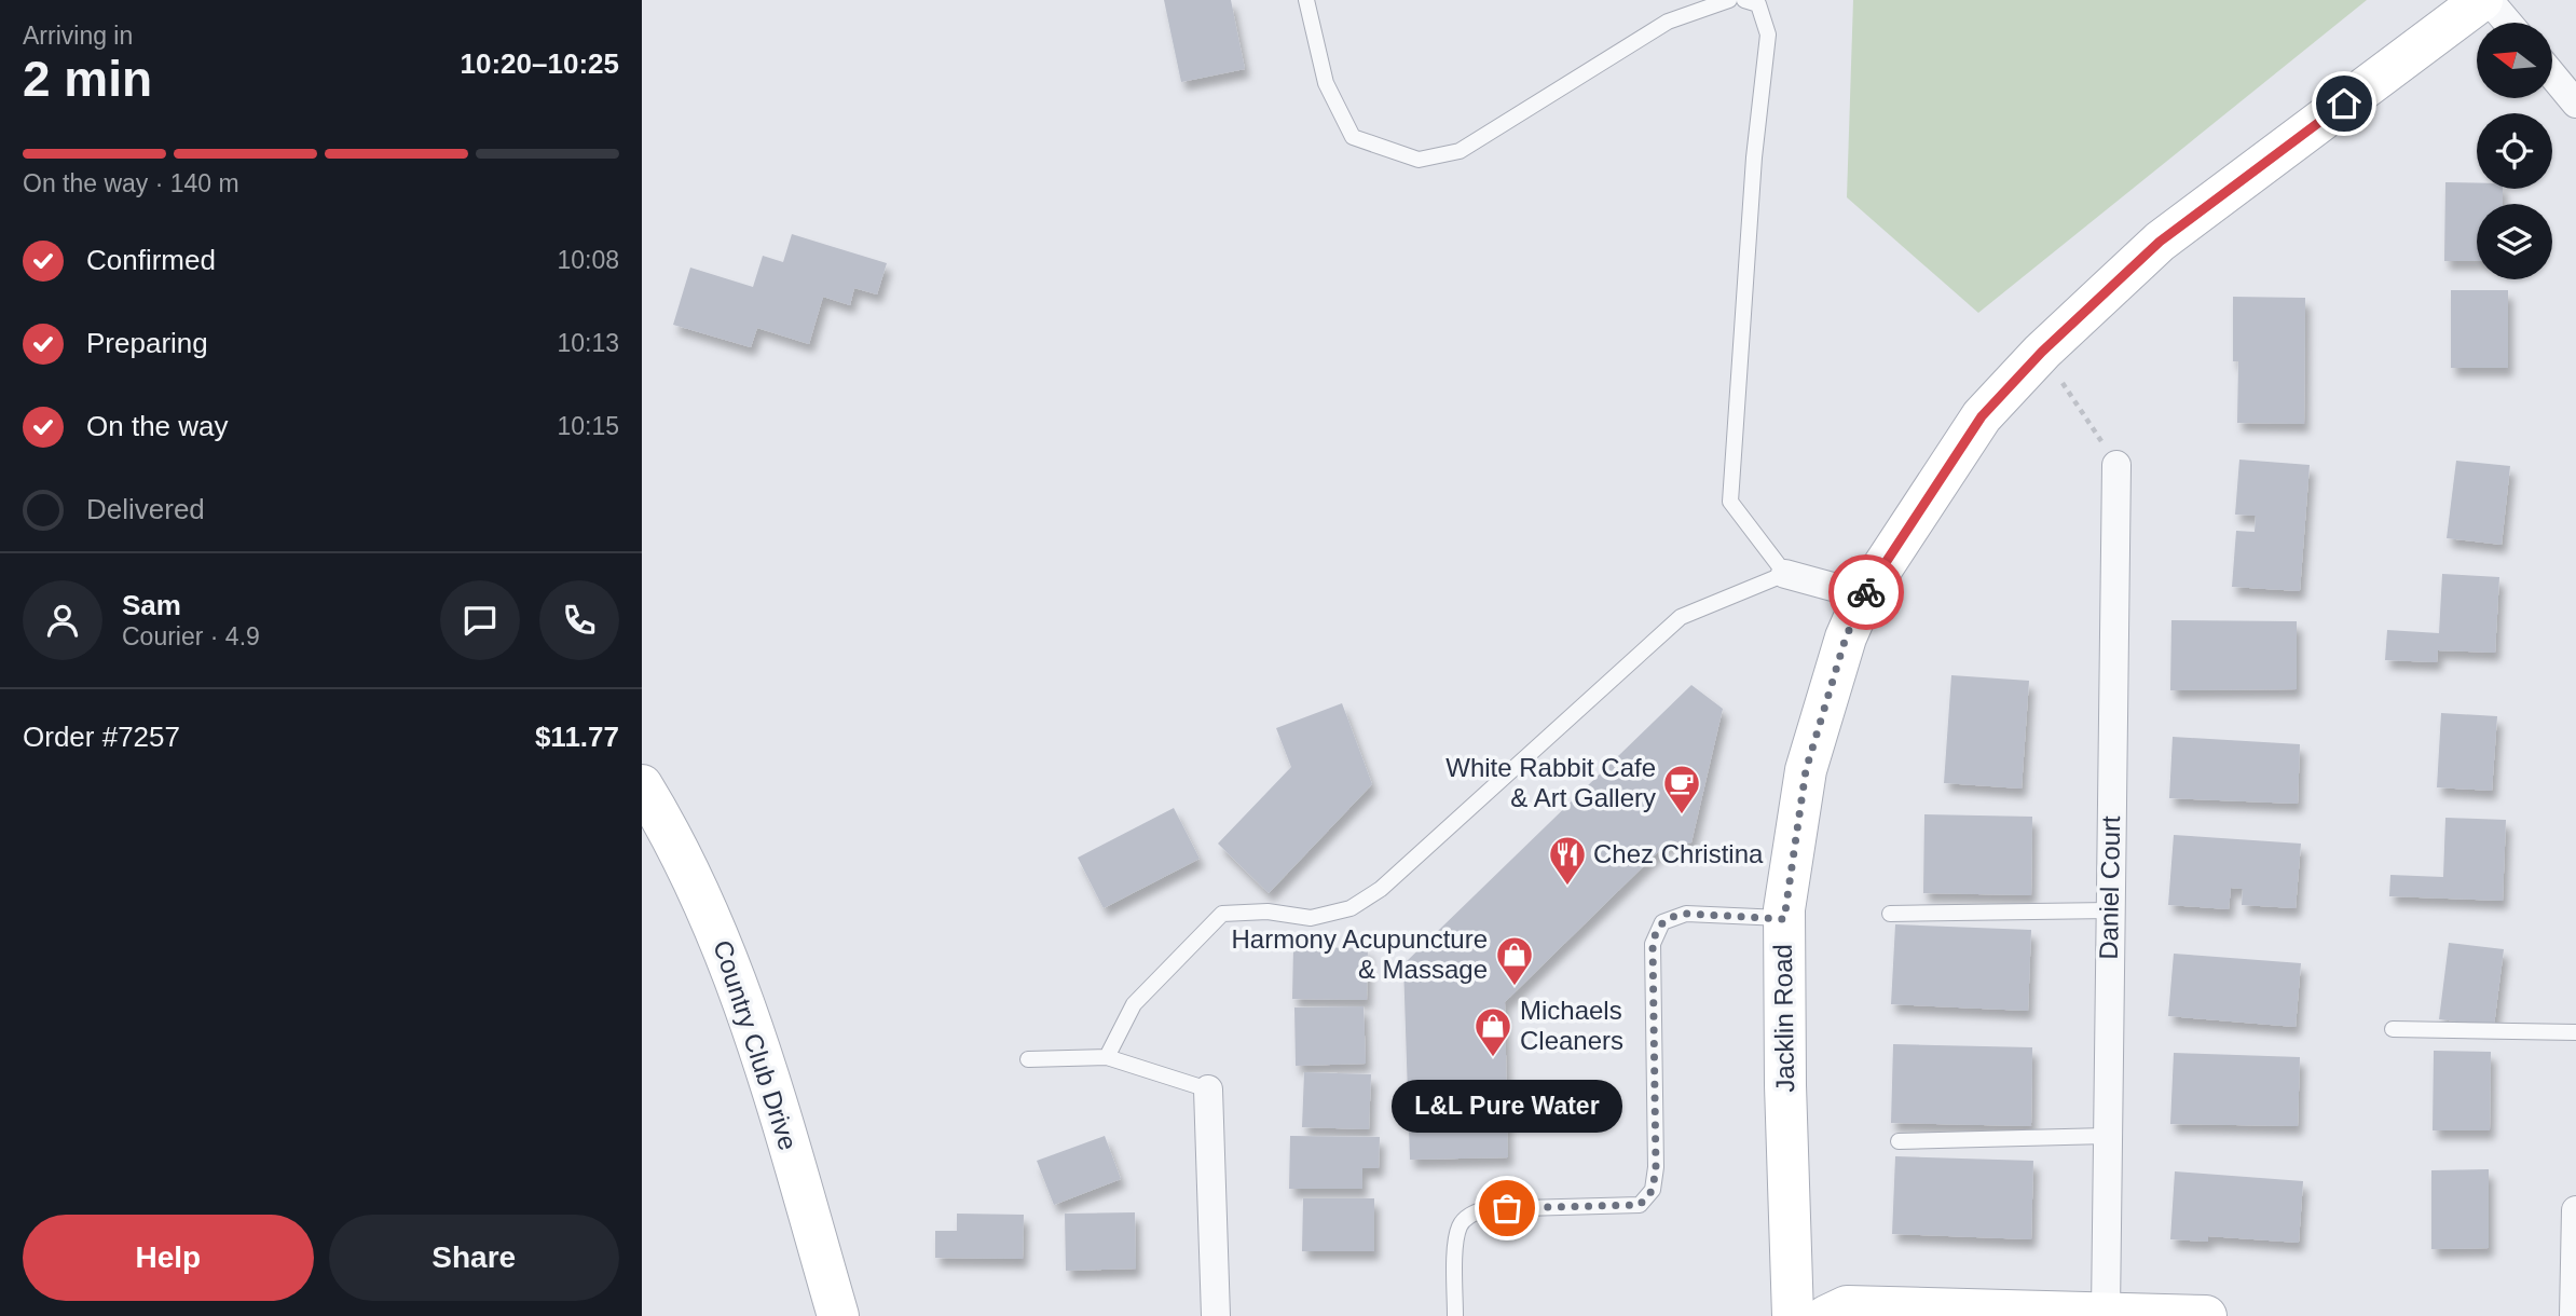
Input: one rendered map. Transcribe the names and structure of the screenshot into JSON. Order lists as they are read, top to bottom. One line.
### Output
{"streets":{"street":["Daniel Court","Jacklin Road","Country Club Drive"]},"places":{"cafe":["White Rabbit Cafe & Art Gallery"],"restaurant":["Chez Christina"],"shop":["Harmony Acupuncture & Massage","Michaels Cleaners"],"other":["L&L Pure Water"]},"north":"left","page":{"heading":["2 min","Arriving in","10:20–10:25"],"panel":["Sam","Courier · 4.9","Order #7257","$11.77"],"bar":"On the way · 140 m","list":[["Confirmed","10:08"],["Preparing","10:13"],["On the way","10:15"],"Delivered"],"bubble":"L&L Pure Water","buttons":["Help","Share"]}}
